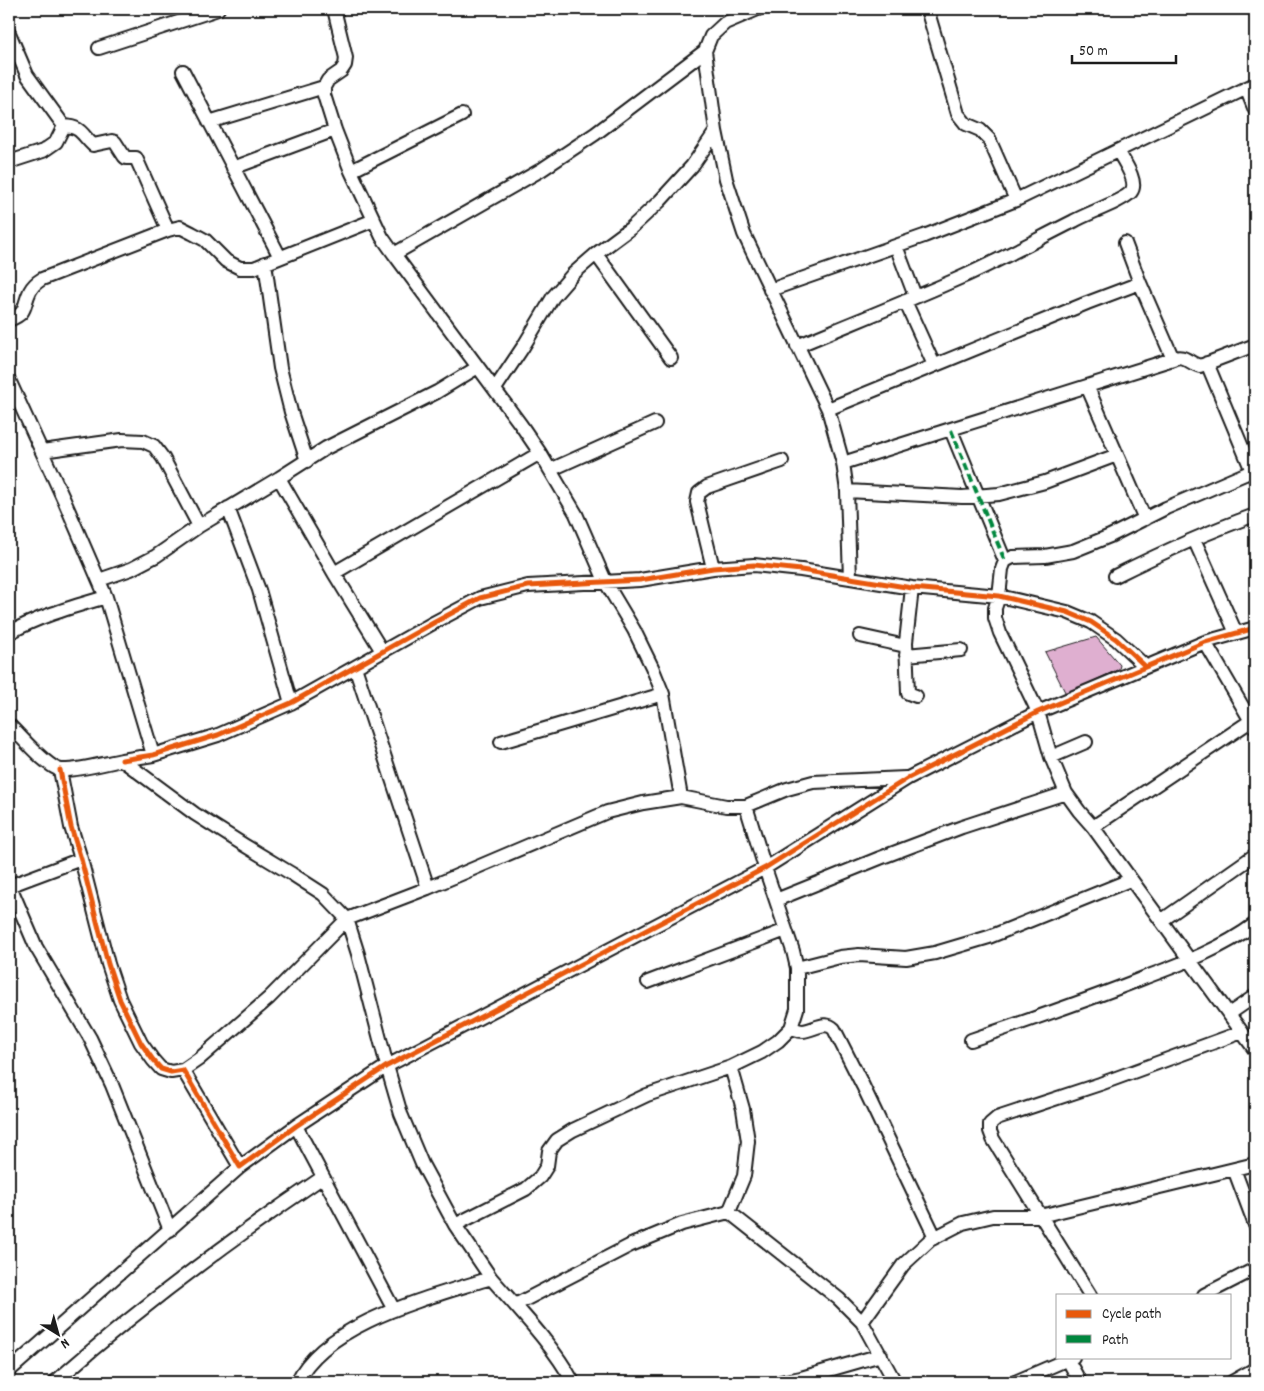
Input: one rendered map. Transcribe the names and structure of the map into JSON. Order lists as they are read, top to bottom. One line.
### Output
{"legend":["Cycle path","Path"],"scale_bar":"50 m","north":"bottom right"}
